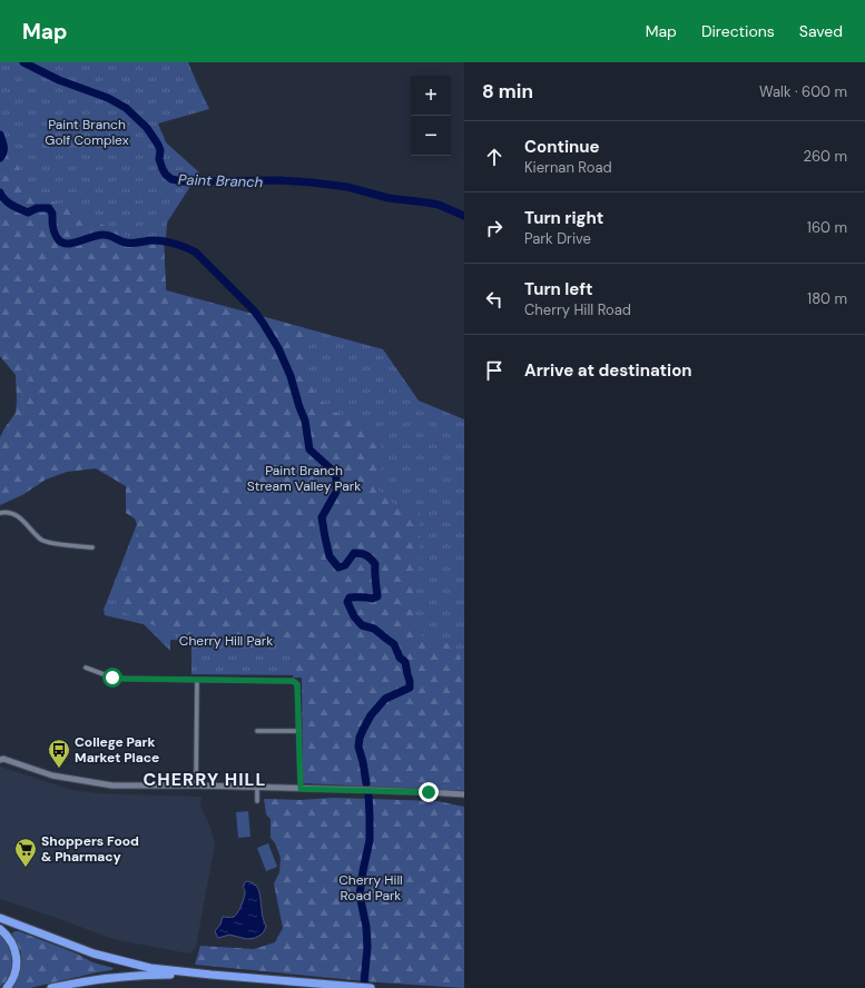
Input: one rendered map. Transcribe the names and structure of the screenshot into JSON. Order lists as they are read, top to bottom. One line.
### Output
{"districts":["CHERRY HILL"],"water":["Paint Branch"],"parks":["Paint Branch Golf Complex","Paint Branch Stream Valley Park","Cherry Hill Park","Cherry Hill Road Park"],"places":{"bus stop":["College Park Market Place"],"supermarket":["Shoppers Food & Pharmacy"]},"page":{"header":"Map","nav":["Map","Directions","Saved"],"heading":["8 min","Walk · 600 m"],"map_buttons":["+","−"],"list":[["Continue","Kiernan Road","260 m"],["Turn right","Park Drive","160 m"],["Turn left","Cherry Hill Road","180 m"],"Arrive at destination"]}}
